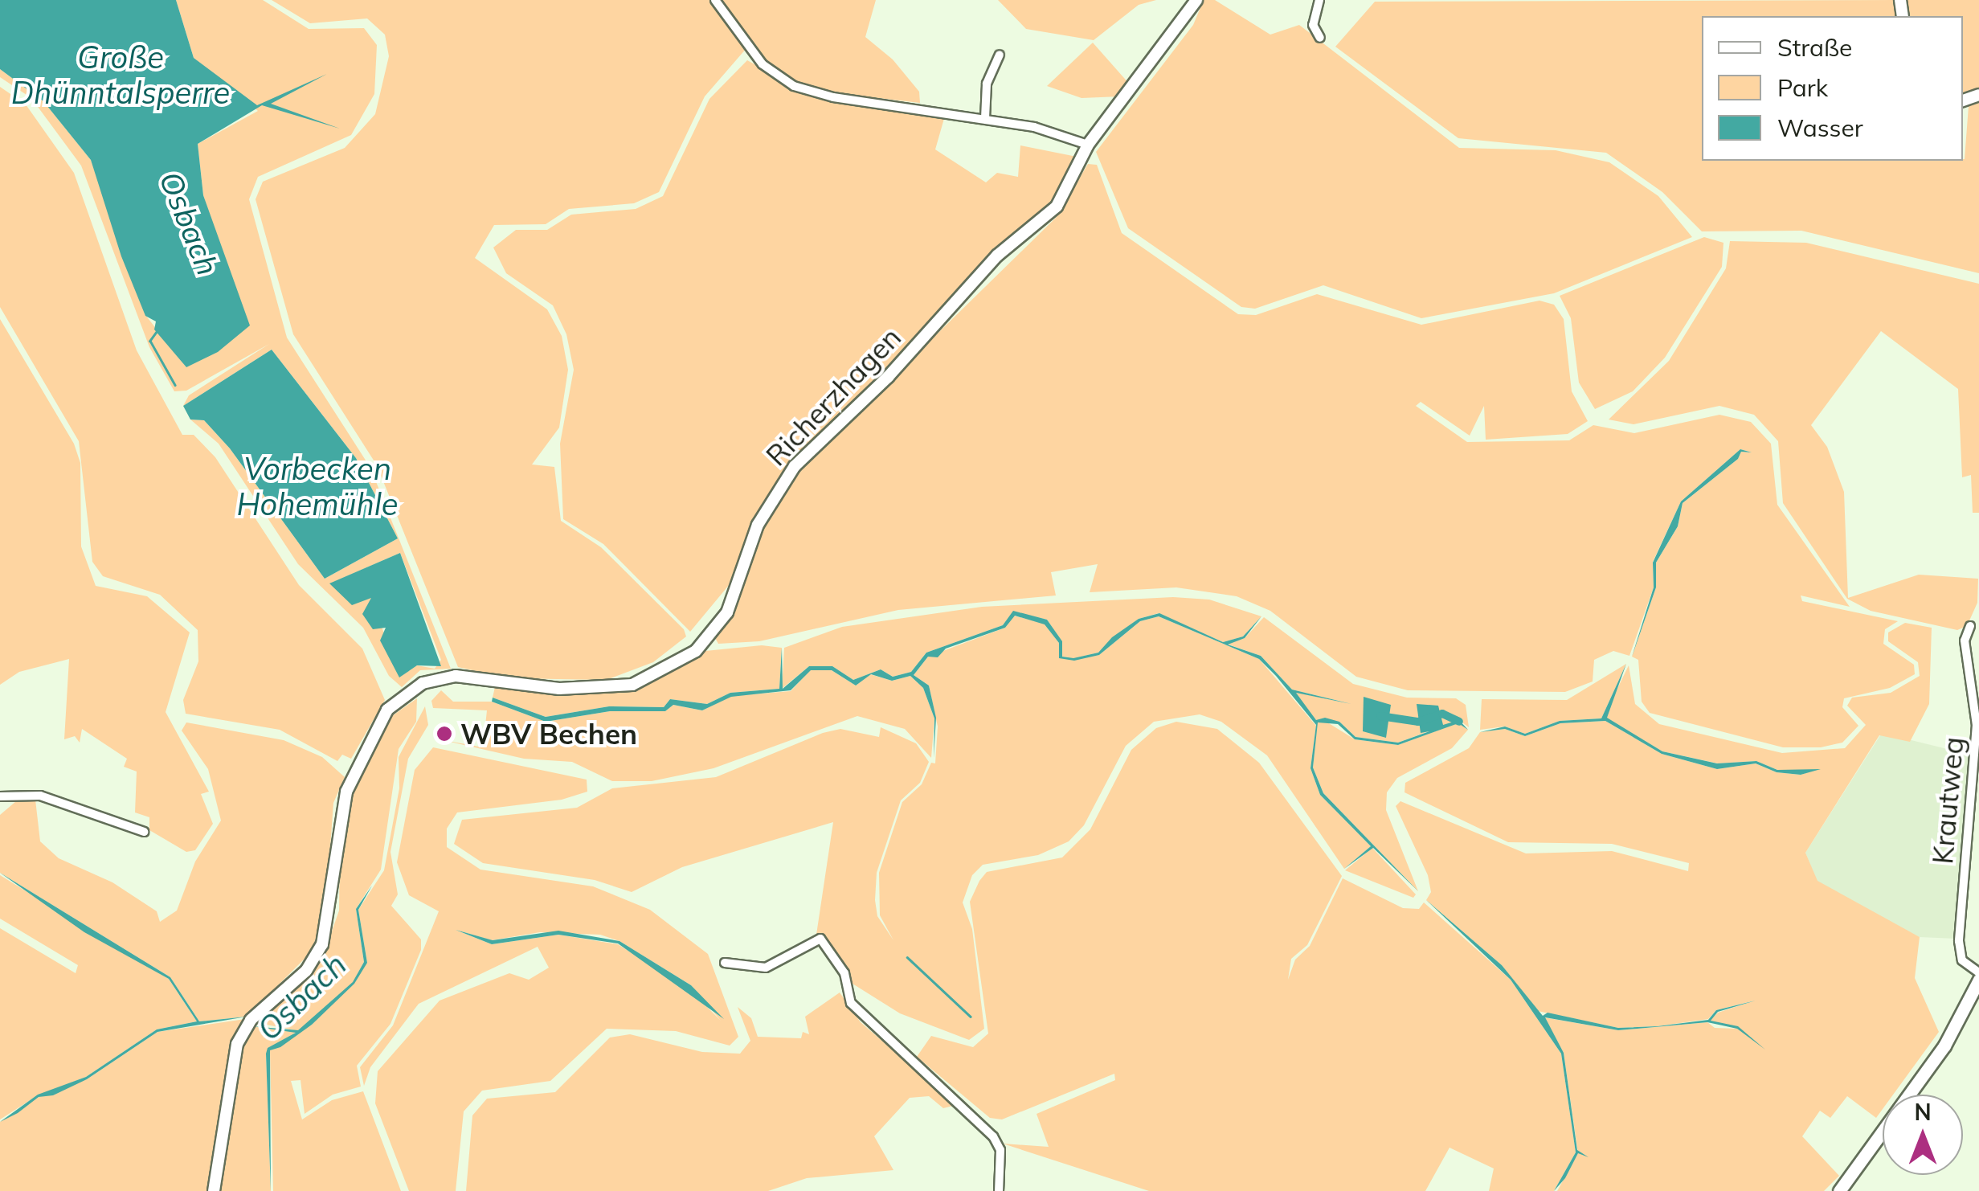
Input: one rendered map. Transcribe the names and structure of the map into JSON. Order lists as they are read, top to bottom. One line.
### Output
{"streets":{"street":["Richerzhagen","Krautweg"]},"water":["Große Dhünntalsperre","Osbach","Vorbecken Hohemühle"],"places":["WBV Bechen"],"legend":["Straße","Park","Wasser"],"north":"top"}
